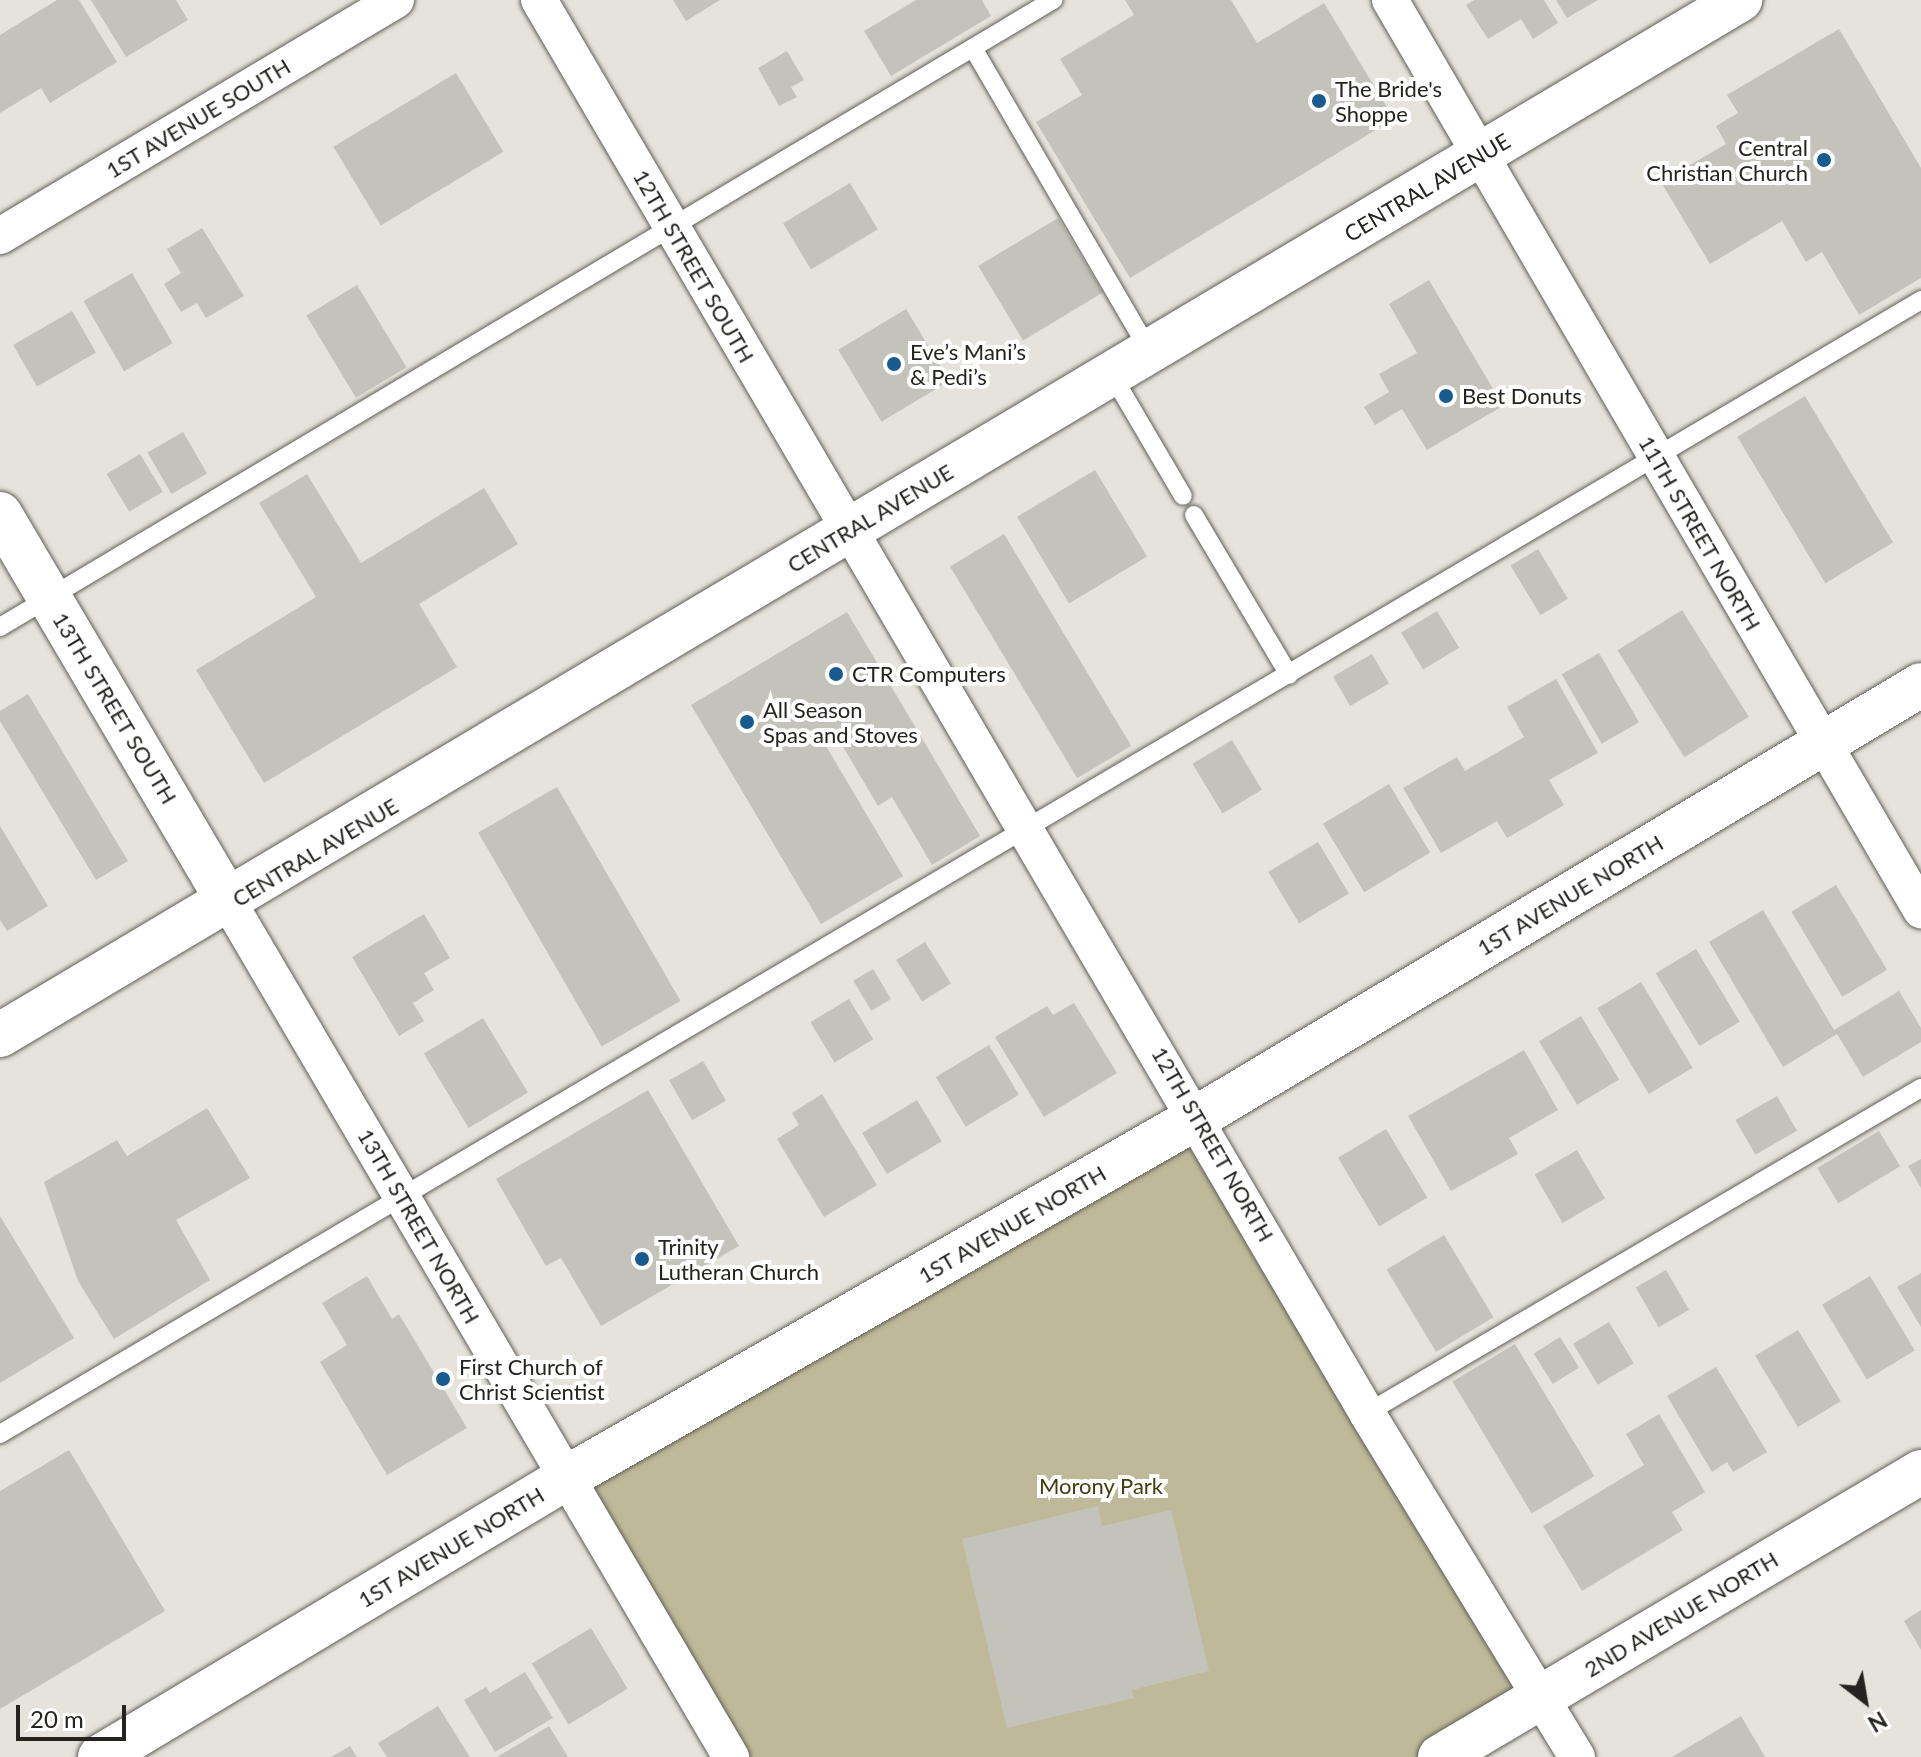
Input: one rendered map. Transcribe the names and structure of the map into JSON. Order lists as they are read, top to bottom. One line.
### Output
{"streets":{"main road":["CENTRAL AVENUE","13TH STREET SOUTH","1ST AVENUE NORTH","2ND AVENUE NORTH"],"street":["1ST AVENUE SOUTH","12TH STREET SOUTH","11TH STREET NORTH","12TH STREET NORTH","13TH STREET NORTH"]},"crossings":[["CENTRAL AVENUE","12TH STREET SOUTH"],["CENTRAL AVENUE","11TH STREET NORTH"],["CENTRAL AVENUE","13TH STREET SOUTH"],["CENTRAL AVENUE","12TH STREET NORTH"],["CENTRAL AVENUE","13TH STREET NORTH"],["12TH STREET SOUTH","12TH STREET NORTH"],["11TH STREET NORTH","1ST AVENUE NORTH"],["13TH STREET SOUTH","13TH STREET NORTH"],["1ST AVENUE NORTH","12TH STREET NORTH"],["1ST AVENUE NORTH","13TH STREET NORTH"],["12TH STREET NORTH","2ND AVENUE NORTH"]],"parks":["Morony Park"],"places":["The Bride's Shoppe","Central Christian Church","Eve’s Mani’s & Pedi’s","Best Donuts","CTR Computers","All Season Spas and Stoves","Trinity Lutheran Church","First Church of Christ Scientist"],"scale_bar":"20 m","north":"bottom right"}
